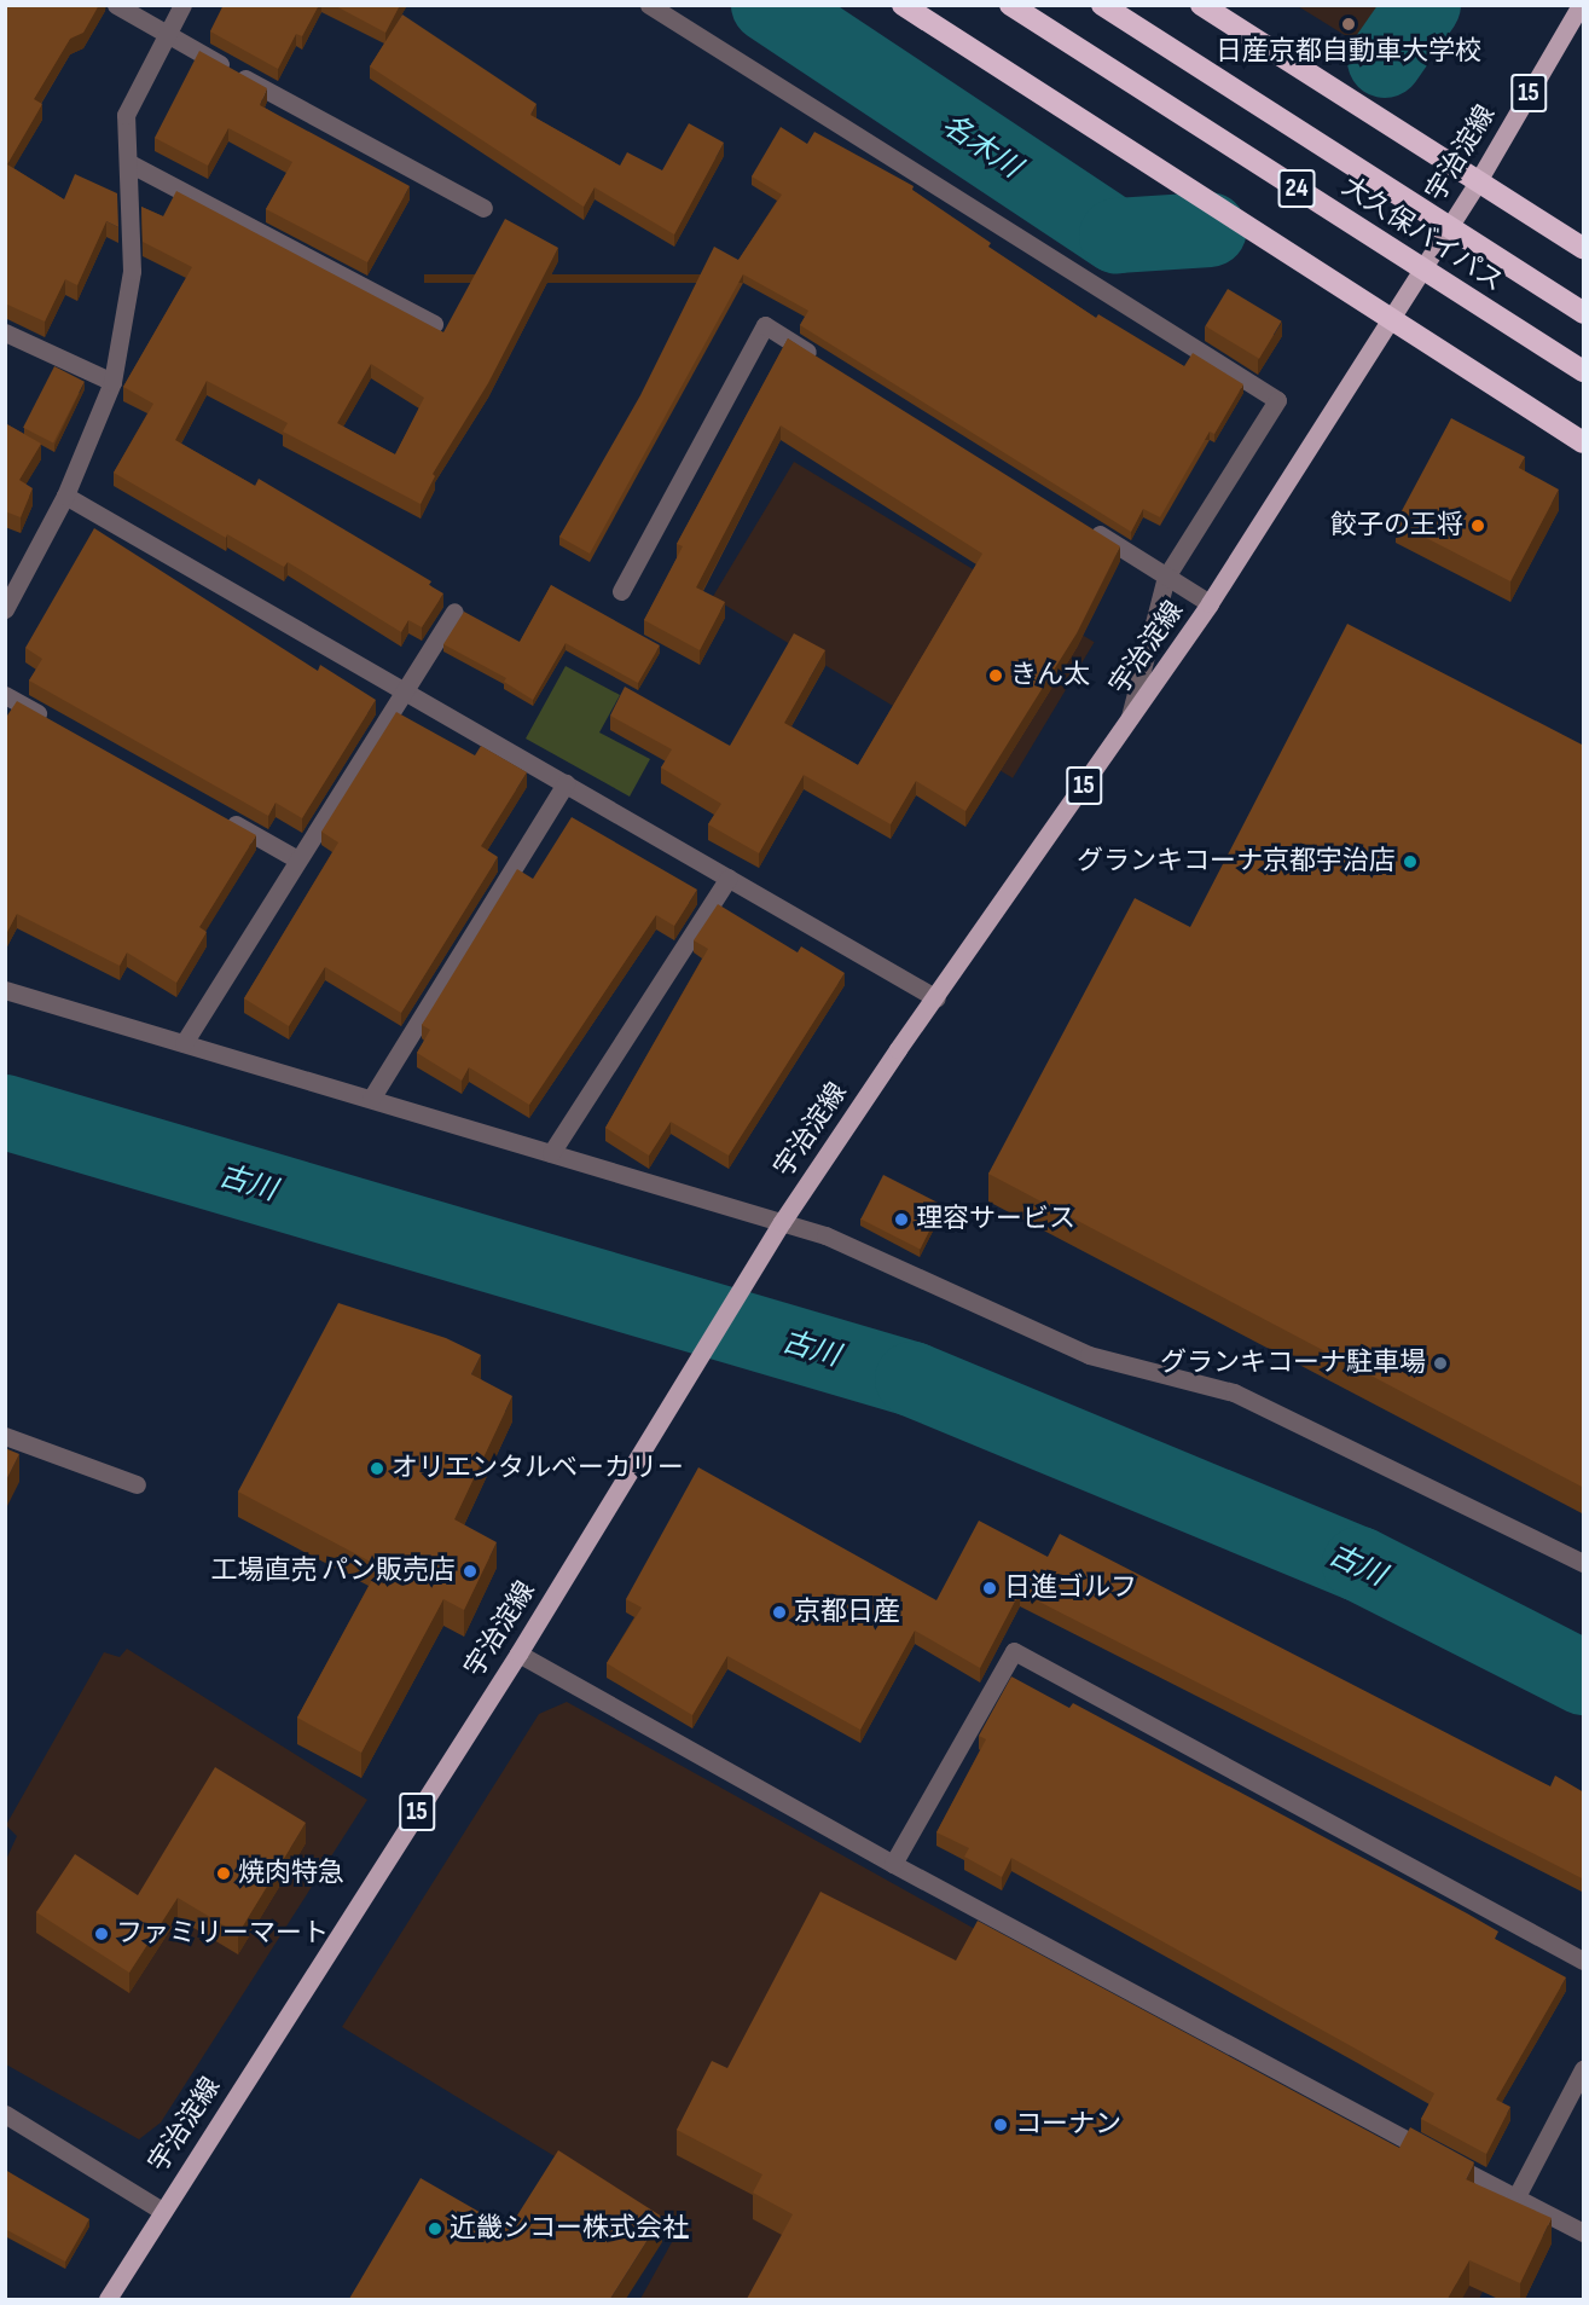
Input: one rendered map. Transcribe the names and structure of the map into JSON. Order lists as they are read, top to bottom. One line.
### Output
{"streets":{"highway":["24","大久保バイパス"],"main road":["15","宇治淀線"]},"water":["名木川","古川"],"places":["日産京都自動車大学校","餃子の王将","きん太","グランキコーナ京都宇治店","理容サービス","グランキコーナ駐車場","オリエンタルベーカリー","工場直売 パン販売店","日進ゴルフ","京都日産","焼肉特急","ファミリーマート","コーナン","近畿シコー株式会社"]}
